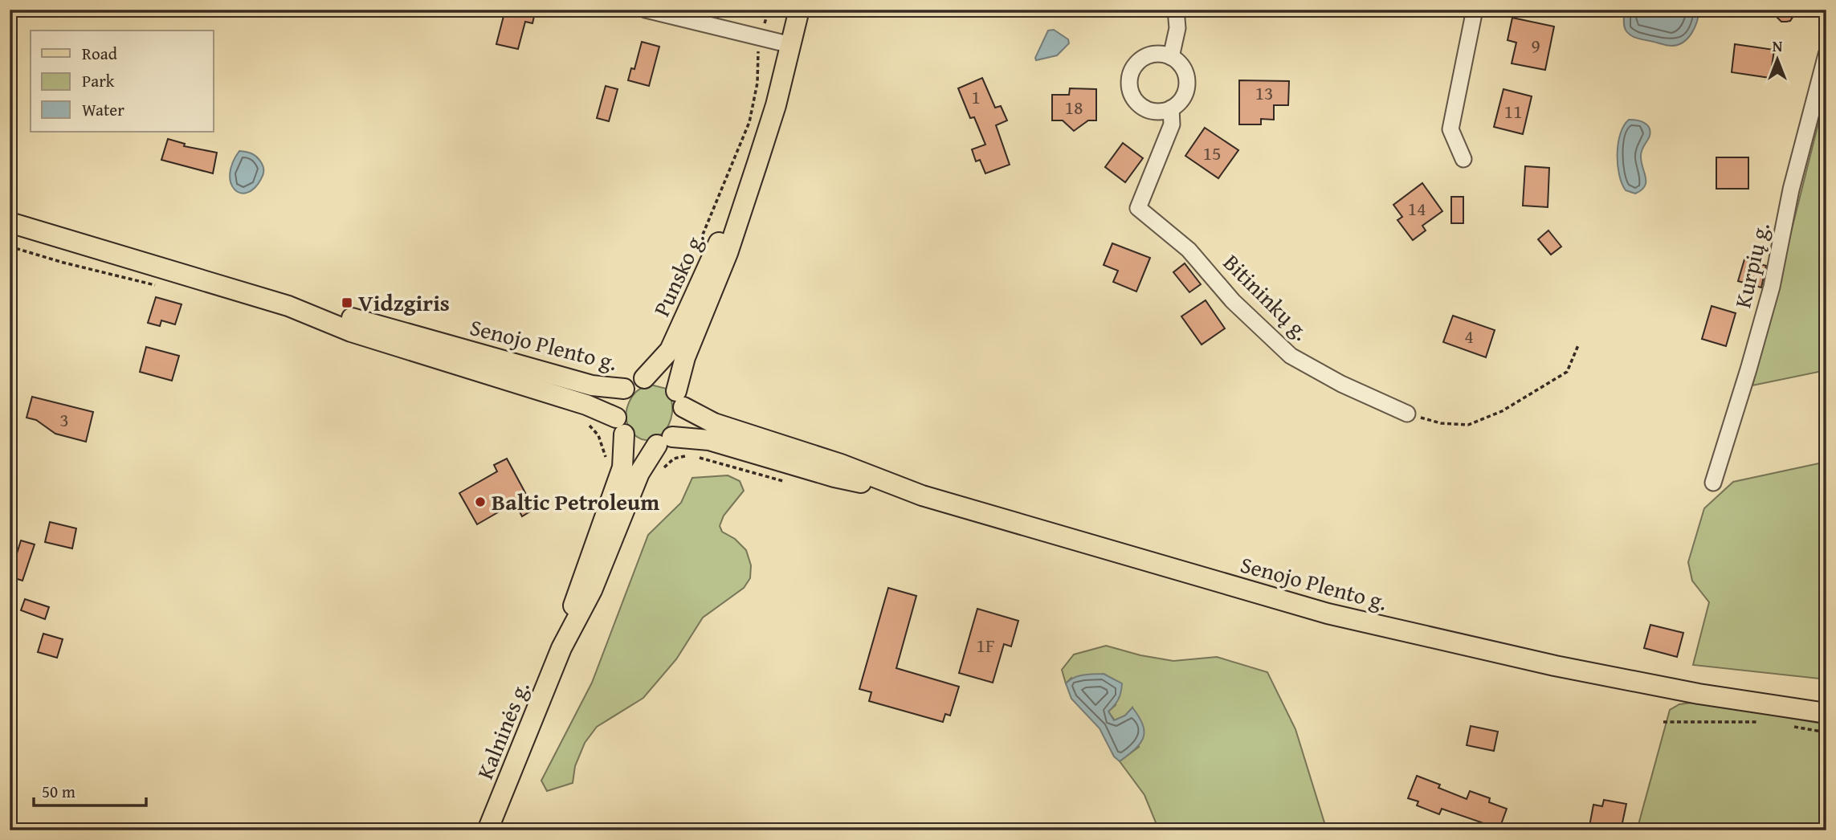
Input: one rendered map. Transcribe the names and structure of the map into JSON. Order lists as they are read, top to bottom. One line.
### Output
{"streets":{"main road":["Punsko g.","Senojo Plento g.","Kalninės g."],"street":["Kurpių g.","Bitininkų g."]},"crossings":[["Punsko g.","Senojo Plento g."],["Punsko g.","Kalninės g."],["Senojo Plento g.","Kalninės g."]],"places":{"transit":["Vidzgiris"],"other":["Baltic Petroleum"]},"house_numbers":["9","13","1","18","11","15","14","4","3","1F"],"legend":["Road","Park","Water"],"scale_bar":"50 m","north":"top"}
